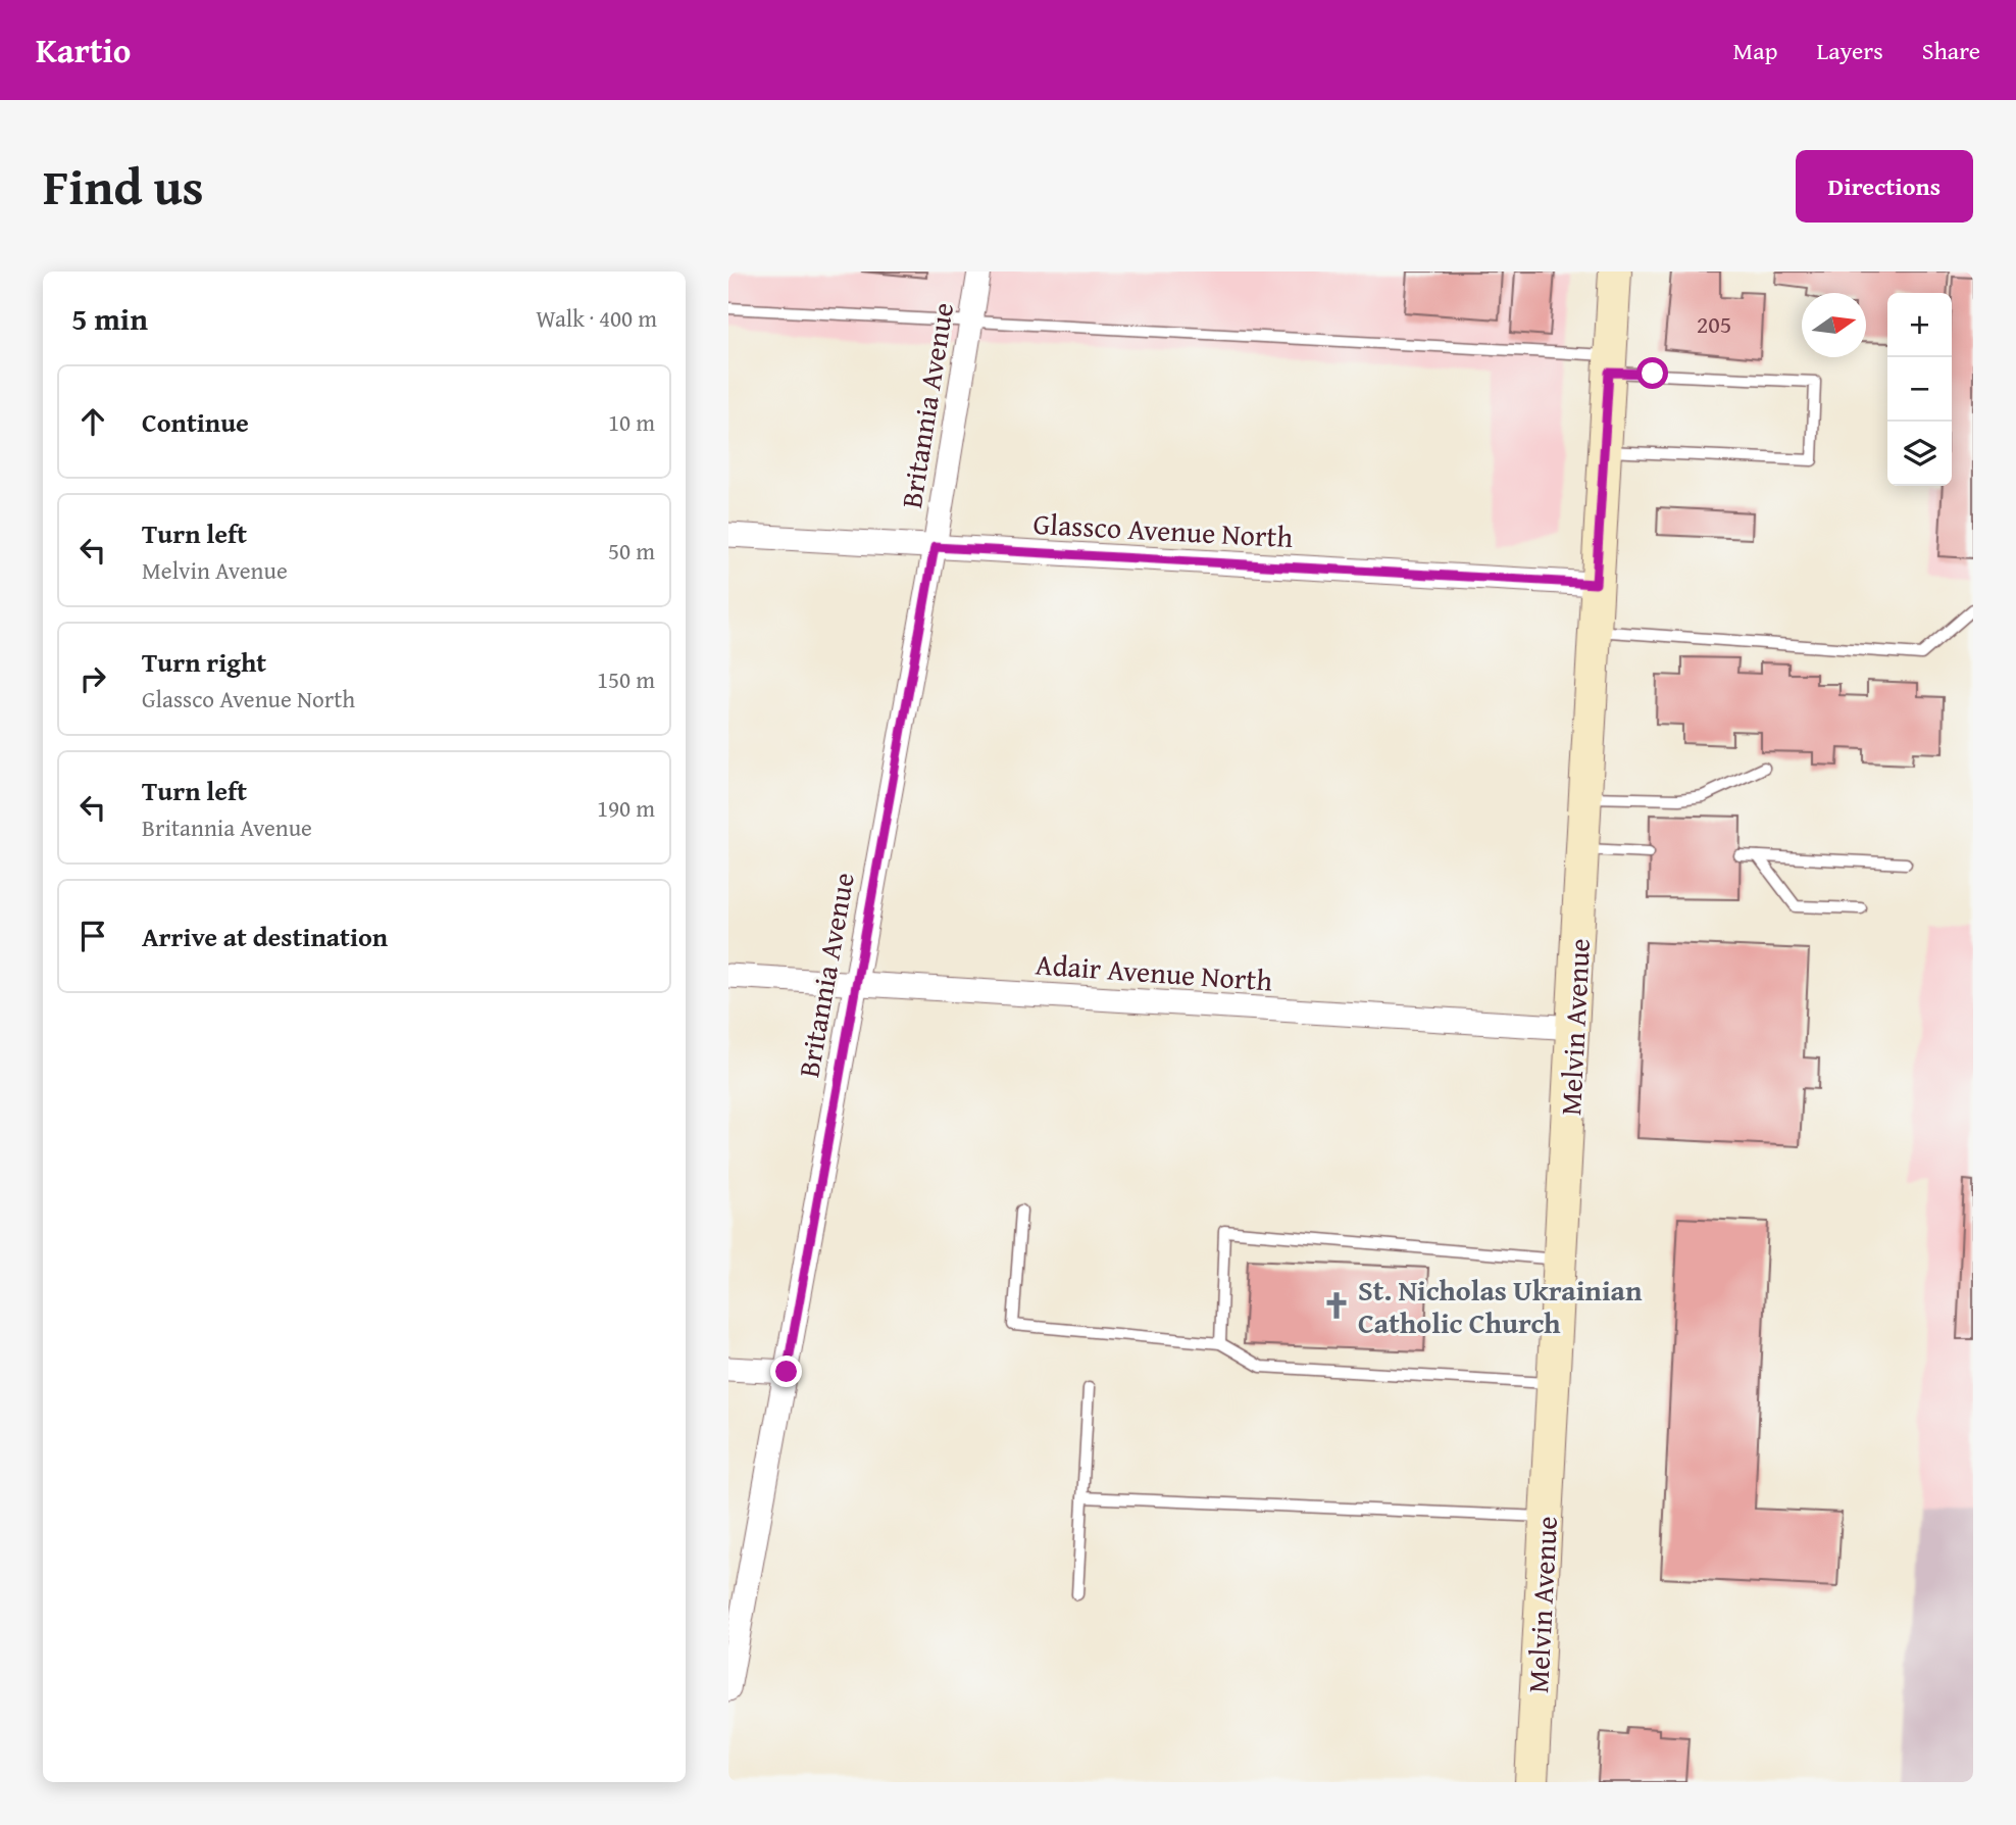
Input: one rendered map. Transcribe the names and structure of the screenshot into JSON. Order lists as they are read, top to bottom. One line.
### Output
{"streets":{"street":["Britannia Avenue","Glassco Avenue North","Adair Avenue North","Melvin Avenue"]},"crossings":[["Britannia Avenue","Glassco Avenue North"],["Britannia Avenue","Adair Avenue North"],["Glassco Avenue North","Melvin Avenue"],["Adair Avenue North","Melvin Avenue"]],"places":{"church":["St. Nicholas Ukrainian Catholic Church"]},"house_numbers":["205"],"north":"right","page":{"header":"Kartio","nav":["Map","Layers","Share"],"title":"Find us","buttons":"Directions","heading":["5 min","Walk · 400 m"],"map_buttons":["+","−"],"list":[["Continue","10 m"],["Turn left","Melvin Avenue","50 m"],["Turn right","Glassco Avenue North","150 m"],["Turn left","Britannia Avenue","190 m"],"Arrive at destination"]}}
